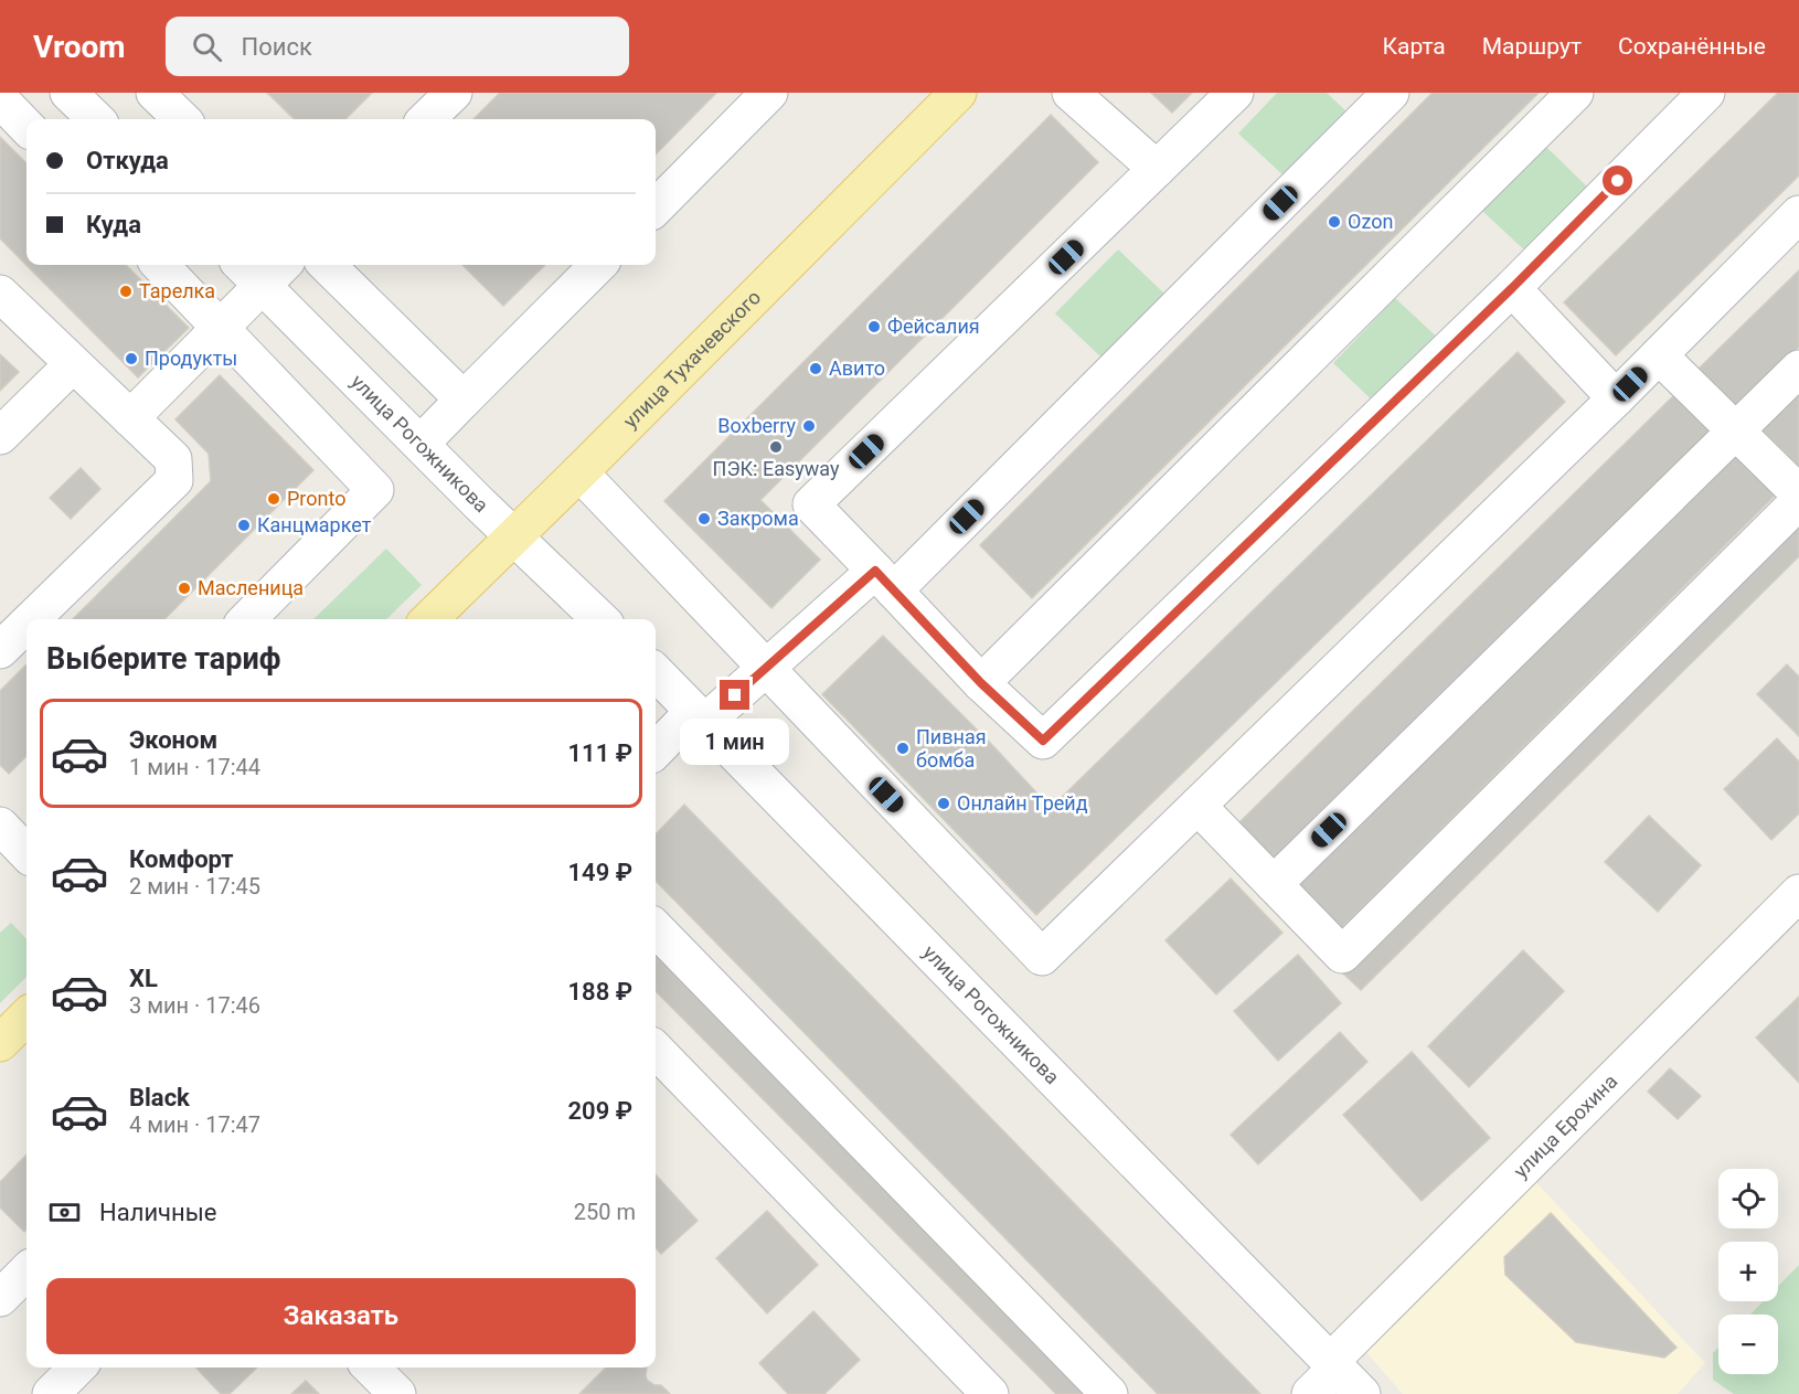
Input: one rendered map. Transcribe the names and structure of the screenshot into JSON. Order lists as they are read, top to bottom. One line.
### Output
{"streets":{"main road":["улица Тухачевского"],"street":["улица Рогожникова","улица Ерохина"]},"crossings":[["улица Тухачевского","улица Рогожникова"],["улица Рогожникова","улица Ерохина"]],"places":["Ozon","Тарелка","Фейсалия","Продукты","Авито","Boxberry","ПЭК: Easyway","Pronto","Закрома","Канцмаркет","Масленица","Пивная бомба","Онлайн Трейд"],"page":{"header":"Vroom","search":"Поиск","nav":["Карта","Маршрут","Сохранённые"],"banner":["Откуда","Куда"],"heading":"Выберите тариф","list":[{"name":"Эконом","note":"1 мин · 17:44","value":"111 ₽"},{"name":"Комфорт","note":"2 мин · 17:45","value":"149 ₽"},{"name":"XL","note":"3 мин · 17:46","value":"188 ₽"},{"name":"Black","note":"4 мин · 17:47","value":"209 ₽"}],"bubble":"1 мин","map_buttons":["+","−"],"pay":["Наличные","250 m"],"buttons":"Заказать"}}
